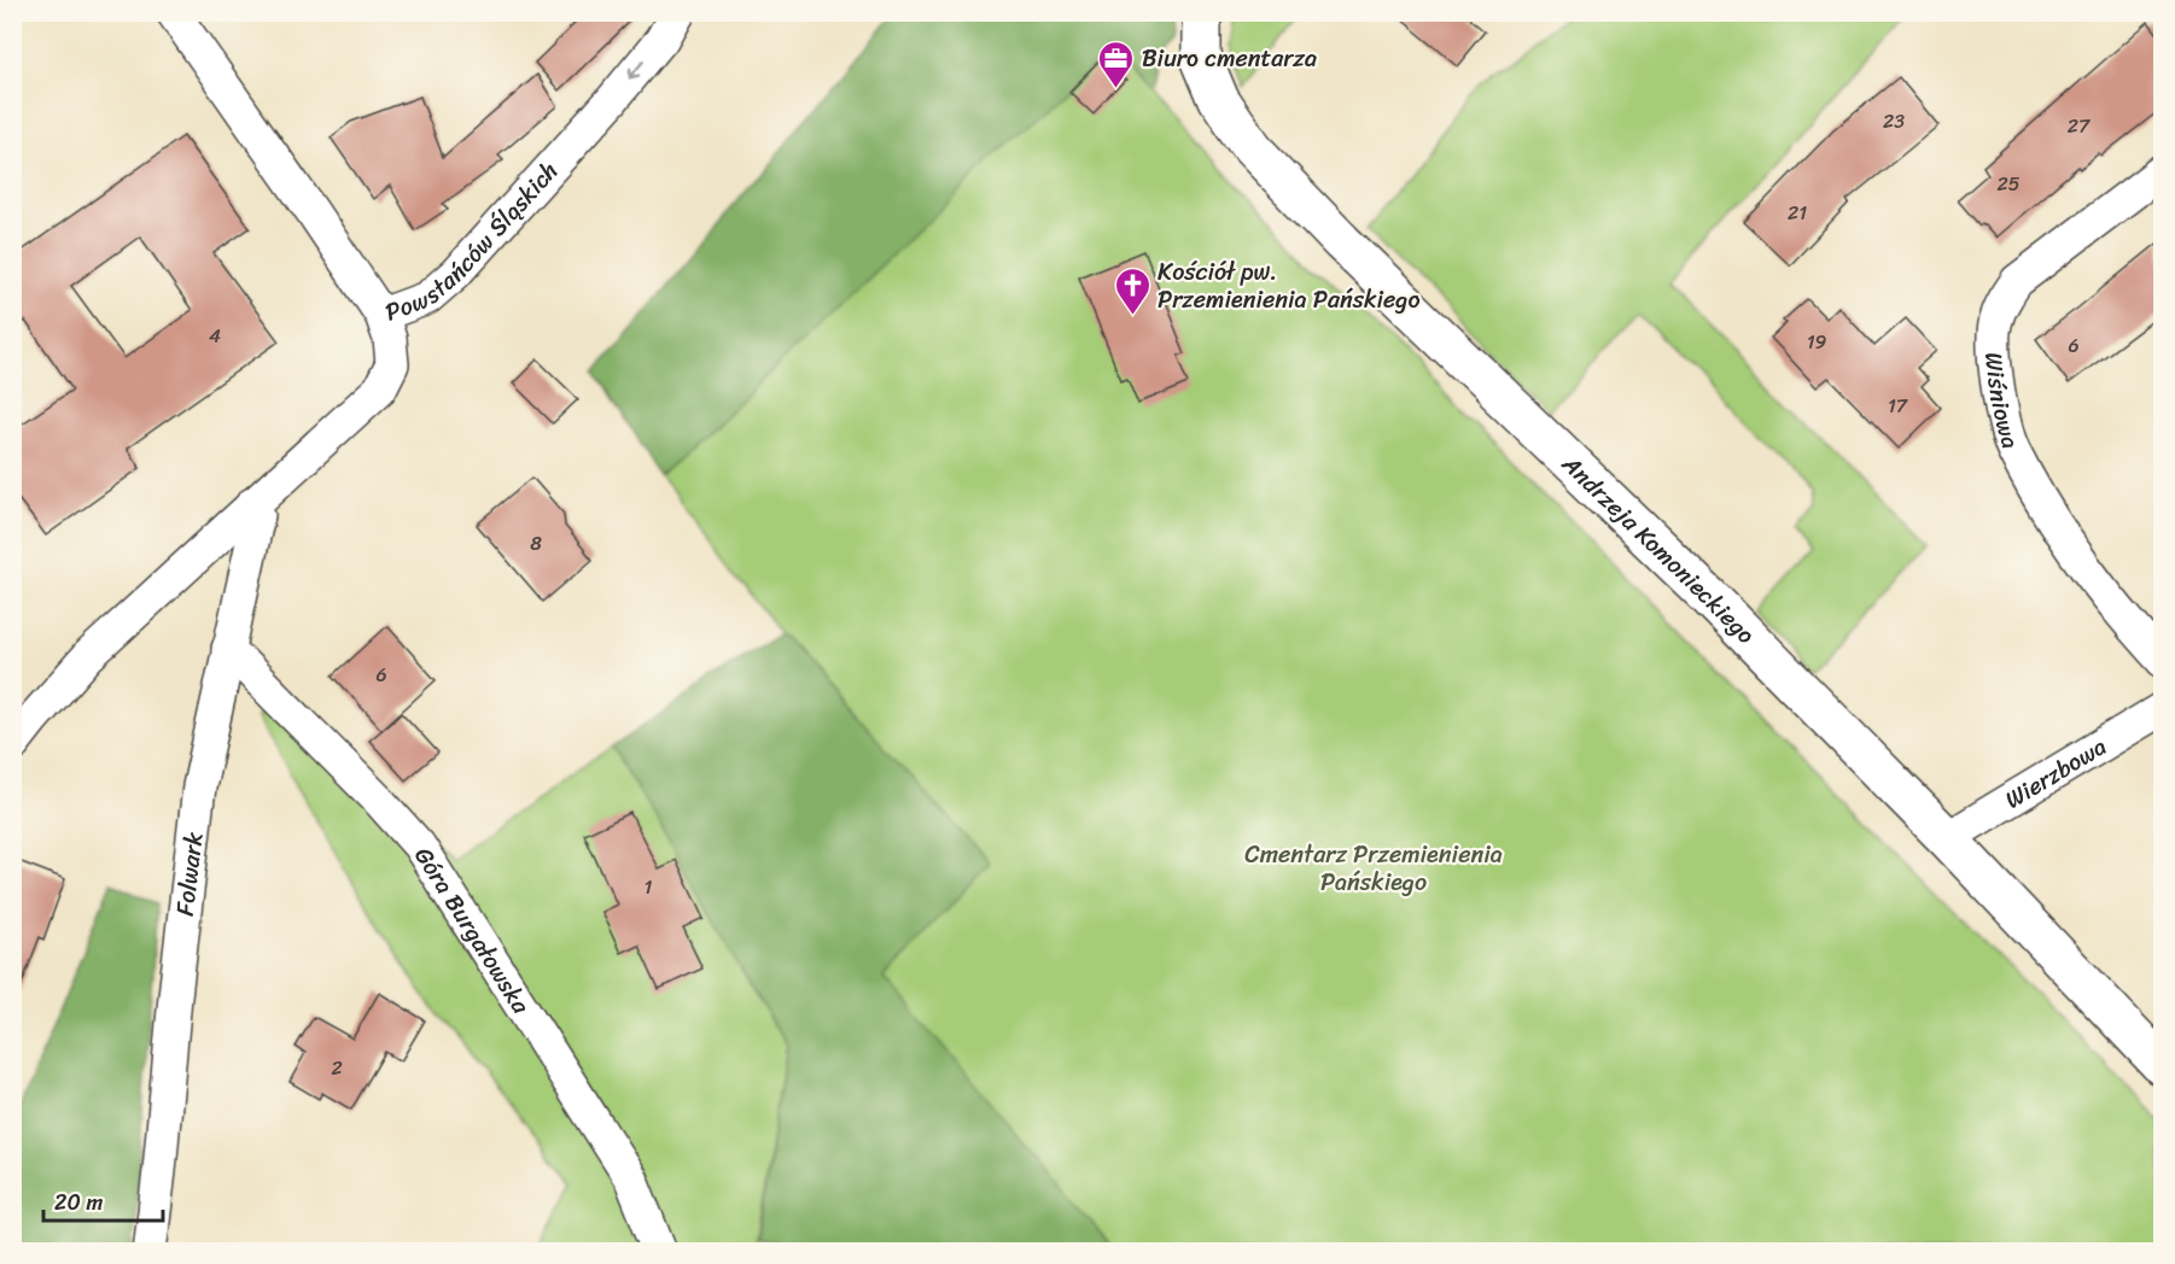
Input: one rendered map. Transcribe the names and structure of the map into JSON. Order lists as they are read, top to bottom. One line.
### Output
{"streets":{"street":["Powstańców Śląskich","Wiśniowa","Andrzeja Komonieckiego","Wierzbowa","Folwark","Góra Burgałowska"]},"crossings":[["Andrzeja Komonieckiego","Wierzbowa"],["Folwark","Góra Burgałowska"]],"one_way":["Powstańców Śląskich"],"parks":["Cmentarz Przemienienia Pańskiego"],"places":{"office":["Biuro cmentarza"],"church":["Kościół pw. Przemienienia Pańskiego"]},"house_numbers":["23","27","25","21","4","19","6","17","8","6","1","2"],"scale_bar":"20 m"}
